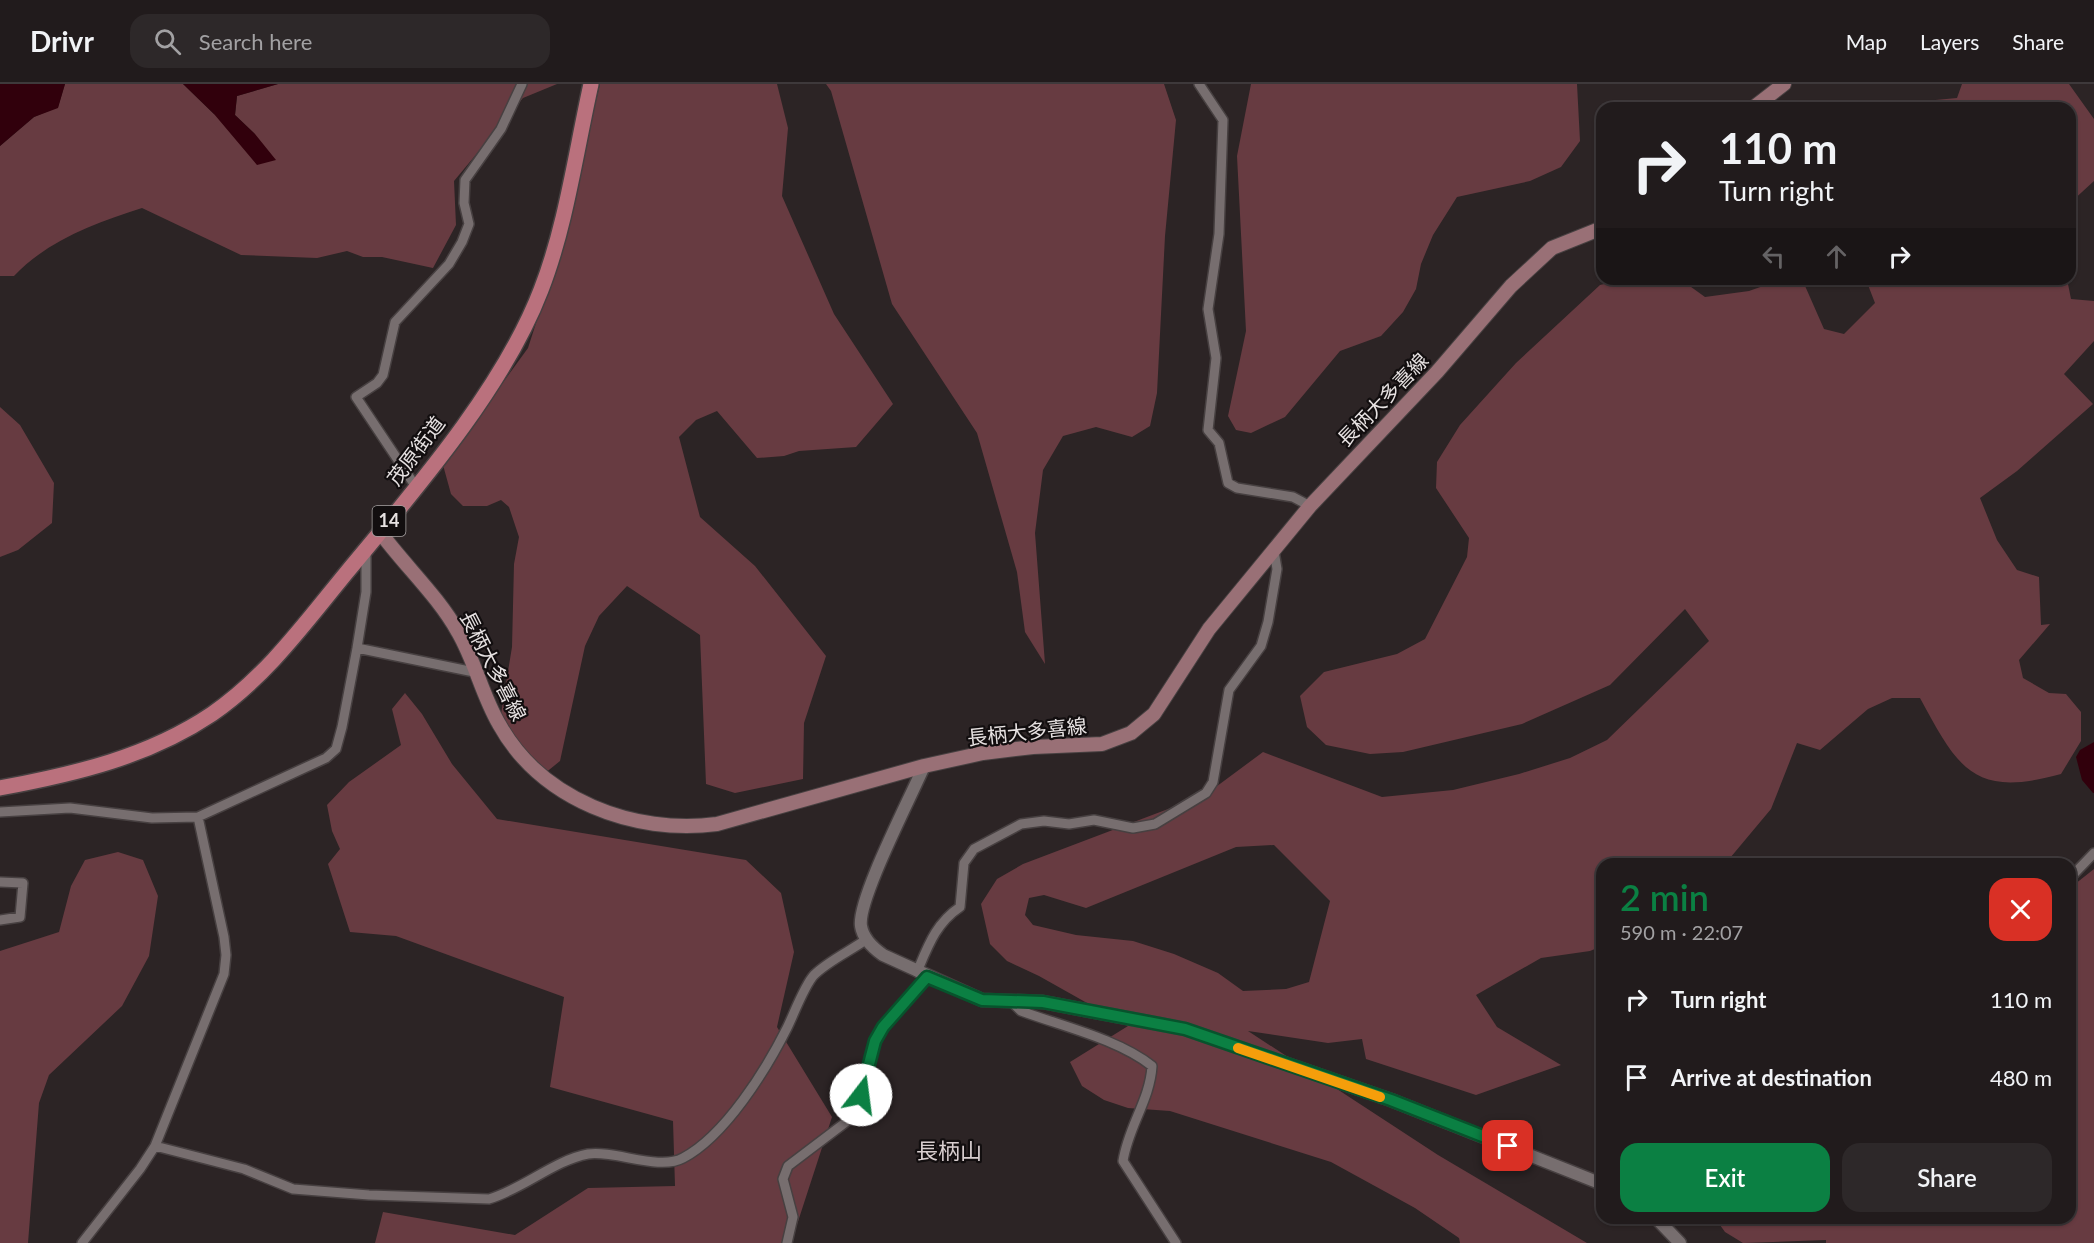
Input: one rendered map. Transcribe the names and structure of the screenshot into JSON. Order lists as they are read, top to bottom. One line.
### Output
{"streets":{"main road":["長柄大多喜線","茂原街道","14"]},"crossings":[["長柄大多喜線","茂原街道"]],"districts":["長柄山"],"page":{"header":"Drivr","search":"Search here","nav":["Map","Layers","Share"],"turn":["110 m","Turn right"],"heading":["2 min","590 m · 22:07"],"list":[{"name":"Turn right","value":"110 m"},{"name":"Arrive at destination","value":"480 m"}],"buttons":["Exit","Share"]}}
